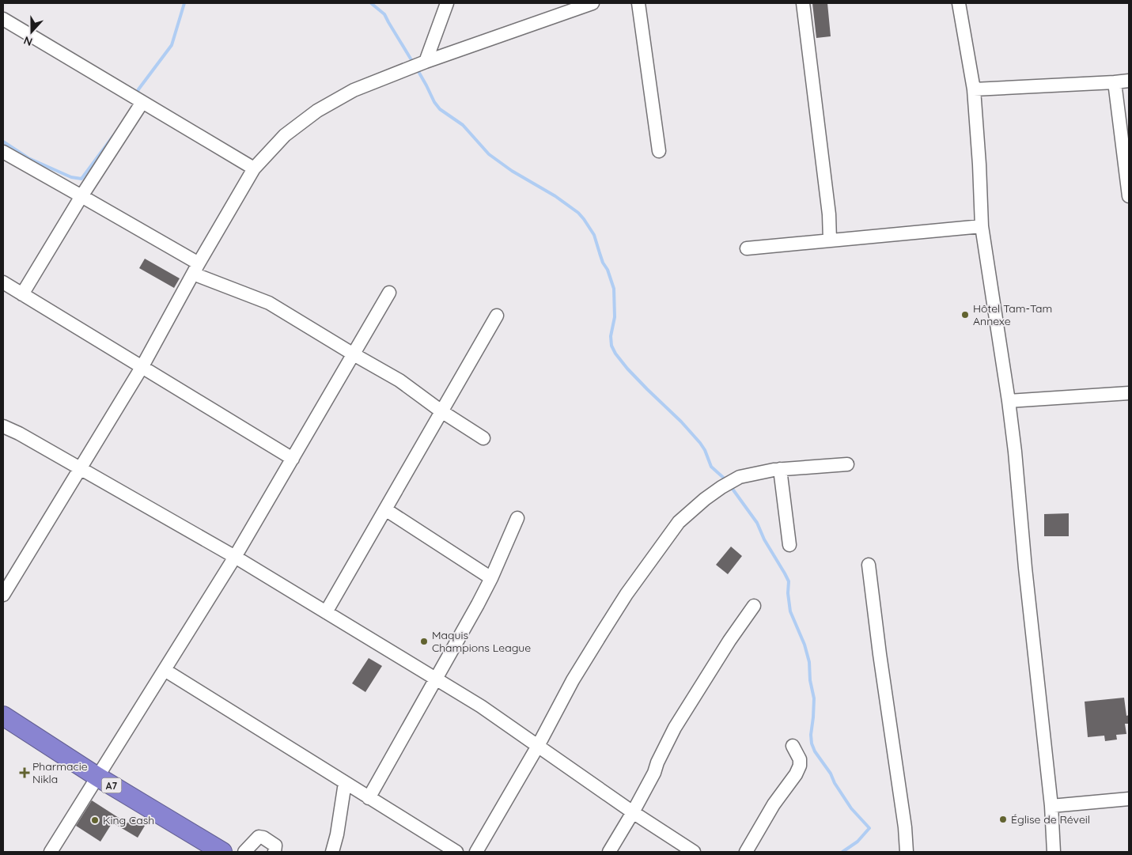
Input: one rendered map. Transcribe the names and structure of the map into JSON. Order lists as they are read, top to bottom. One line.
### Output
{"streets":{"highway":["A7"]},"places":{"other":["Hôtel Tam-Tam Annexe","Maquis Champions League","Église de Réveil","King Cash"],"health":["Pharmacie Nikla"]},"north":"bottom"}
